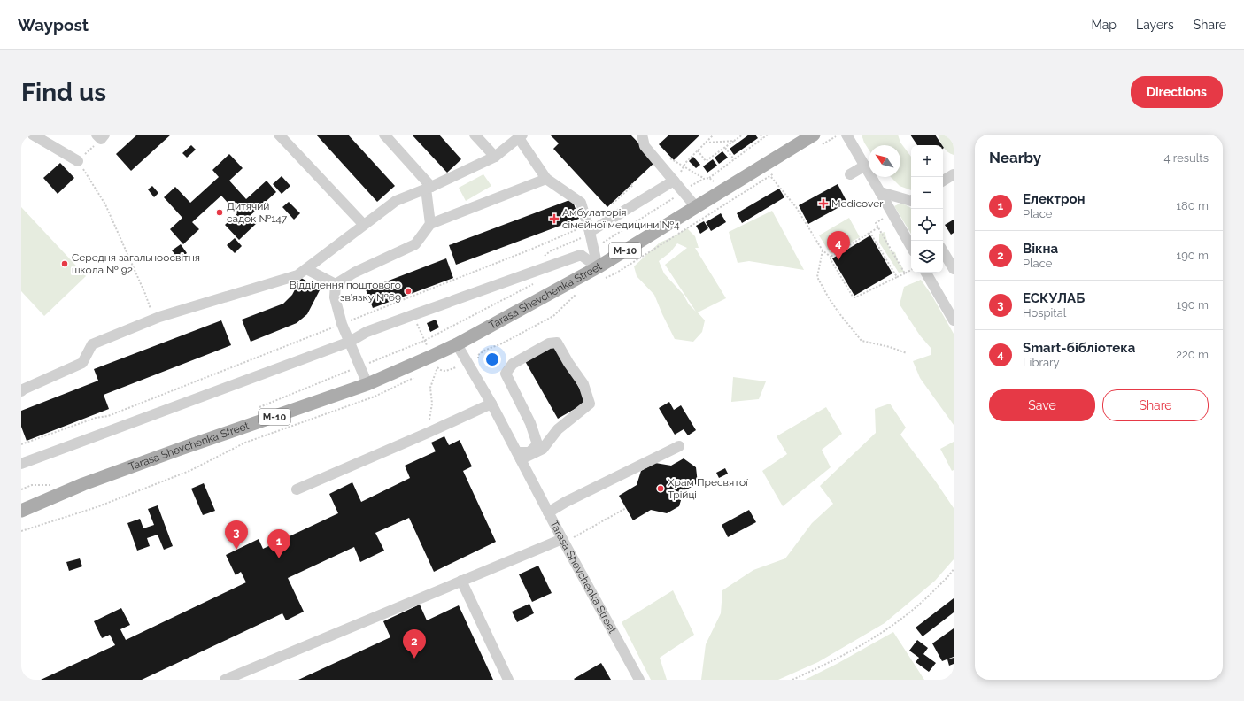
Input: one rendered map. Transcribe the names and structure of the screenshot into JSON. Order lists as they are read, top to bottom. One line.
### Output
{"streets":{"main road":["М-10","Tarasa Shevchenka Street"]},"places":{"health":["Medicover","Амбулаторія сімейної медицини №4"],"other":["Дитячий садок №147","Середня загальноосвітня школа № 92","Відділення поштового зв’язку №69","Храм Пресвятої Трійці"]},"north":"top left","page":{"header":"Waypost","nav":["Map","Layers","Share"],"buttons":["Directions",["Save","Share"]],"title":"Find us","heading":["Nearby","4 results"],"map_buttons":["+","−"],"list":[{"mark":"1","name":"Електрон","note":"Place","value":"180 m"},{"mark":"2","name":"Вікна","note":"Place","value":"190 m"},{"mark":"3","name":"ЕСКУЛАБ","note":"Hospital","value":"190 m"},{"mark":"4","name":"Smart-бібліотека","note":"Library","value":"220 m"}],"pins":["4","3","1","2"]}}
